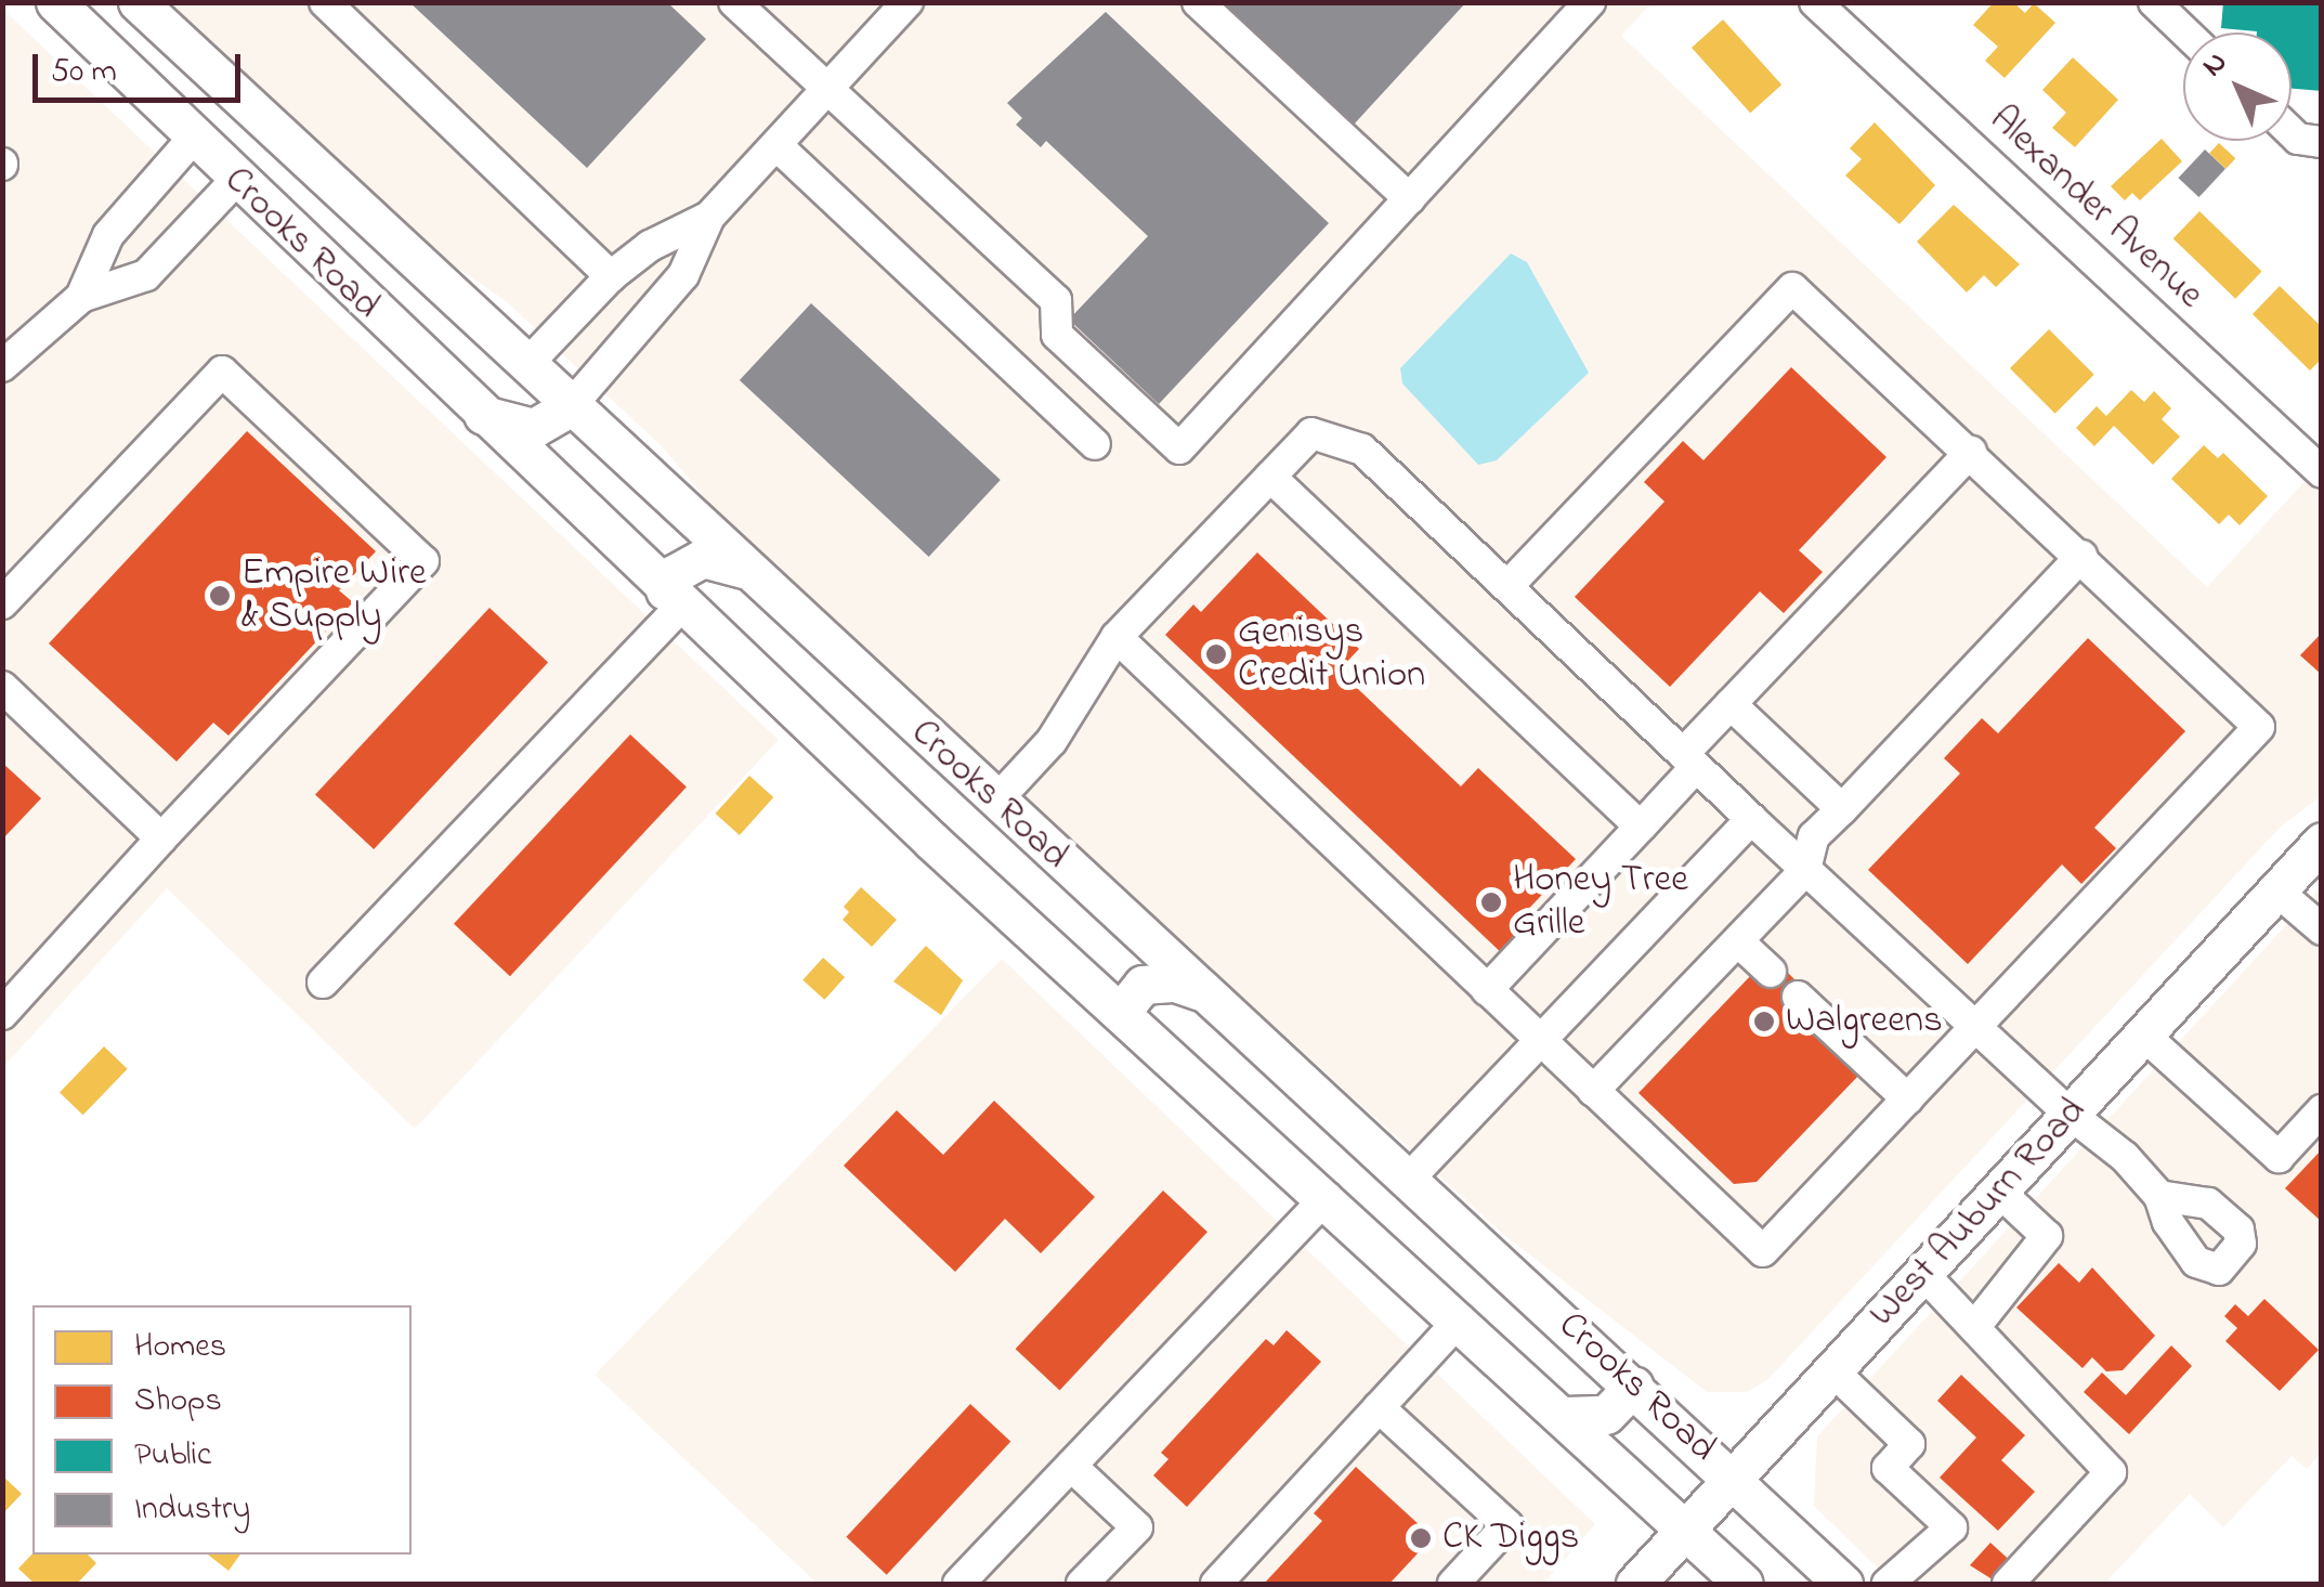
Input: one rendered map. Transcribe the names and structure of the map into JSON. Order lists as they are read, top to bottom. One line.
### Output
{"streets":{"main road":["Crooks Road","West Auburn Road"],"street":["Alexander Avenue"]},"crossings":[["Crooks Road","West Auburn Road"]],"places":["Empire Wire & Supply","Genisys Credit Union","Honey Tree Grille","Walgreens","CK Diggs"],"legend":["Homes","Shops","Public","Industry"],"scale_bar":"50 m","north":"top left"}
